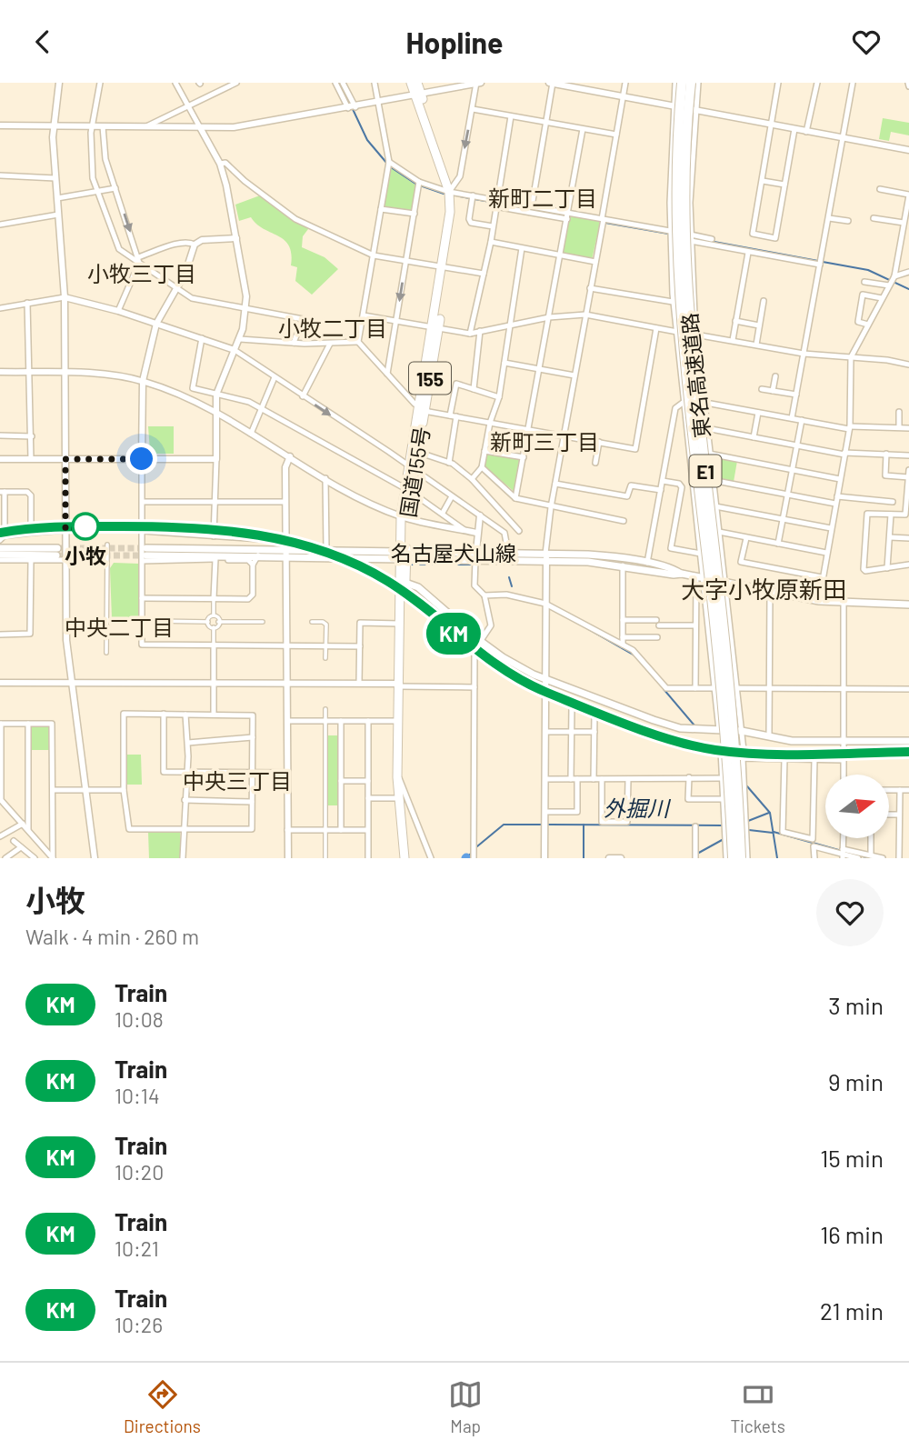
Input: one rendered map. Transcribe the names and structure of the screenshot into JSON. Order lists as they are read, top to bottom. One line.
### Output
{"streets":{"highway":["東名高速道路","155","E1","国道155号"],"main road":["名古屋犬山線"]},"crossings":[["国道155号","名古屋犬山線"]],"districts":["新町二丁目","小牧三丁目","小牧二丁目","新町三丁目","大字小牧原新田","中央二丁目","中央三丁目"],"water":["外掘川"],"places":["小牧"],"north":"right","page":{"header":"Hopline","on_map":"KM","heading":["小牧","Walk · 4 min · 260 m"],"list":[{"mark":"KM","name":"Train","note":"10:08","value":"3 min"},{"mark":"KM","name":"Train","note":"10:14","value":"9 min"},{"mark":"KM","name":"Train","note":"10:20","value":"15 min"},{"mark":"KM","name":"Train","note":"10:21","value":"16 min"},{"mark":"KM","name":"Train","note":"10:26","value":"21 min"}],"tabs":["Directions","Map","Tickets"]}}
